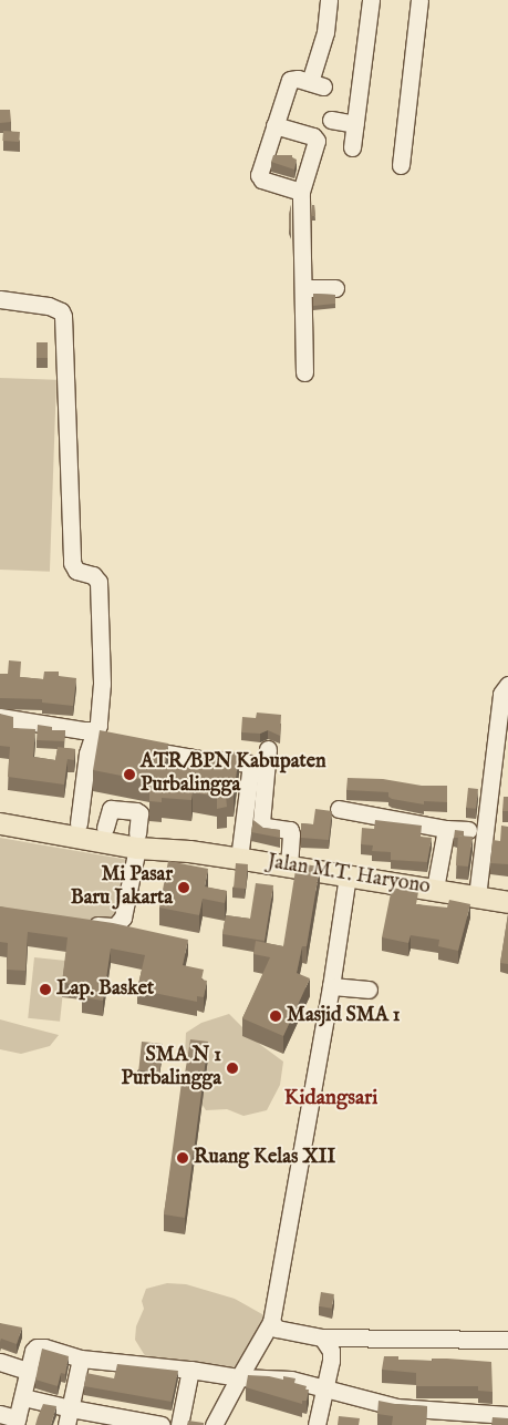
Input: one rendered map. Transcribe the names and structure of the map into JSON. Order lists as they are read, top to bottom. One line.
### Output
{"streets":{"main road":["Jalan M.T. Haryono"]},"districts":["Kidangsari"],"places":["ATR/BPN Kabupaten Purbalingga","Mi Pasar Baru Jakarta","Lap. Basket","Masjid SMA 1","SMA N 1 Purbalingga","Ruang Kelas XII"]}
